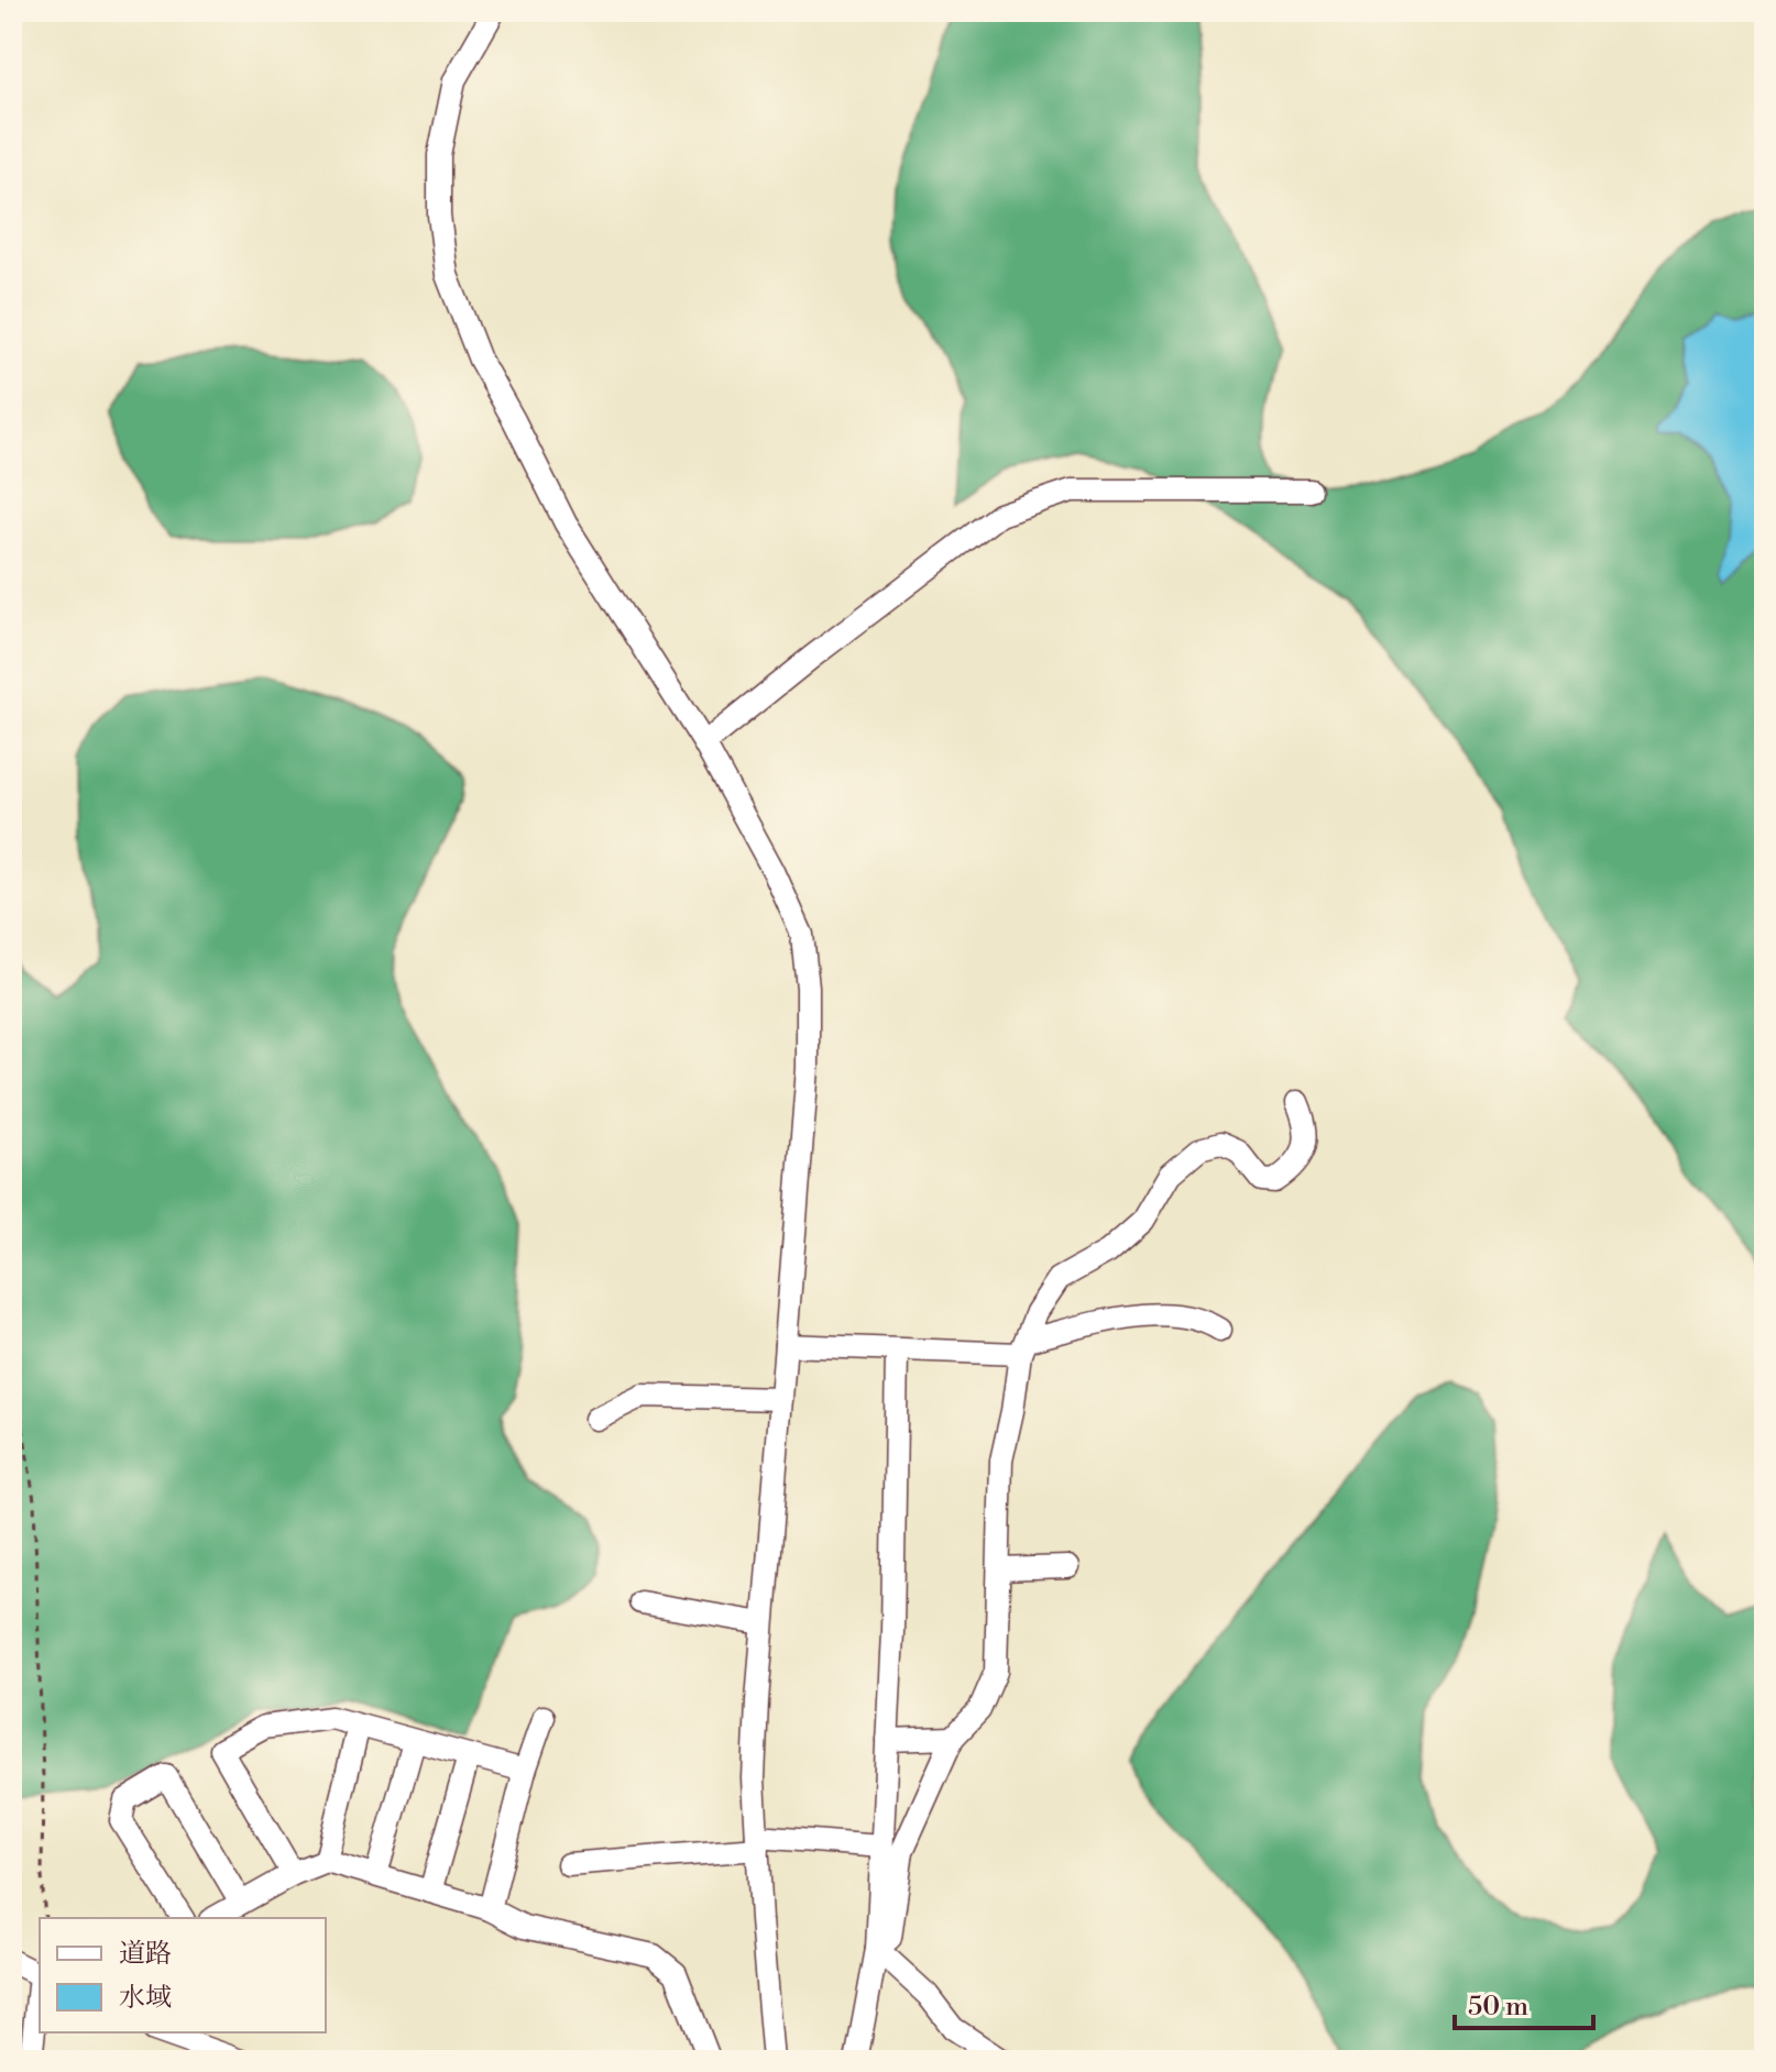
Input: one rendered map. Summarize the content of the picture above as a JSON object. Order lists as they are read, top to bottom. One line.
{"legend":["道路","水域"],"scale_bar":"50 m"}
